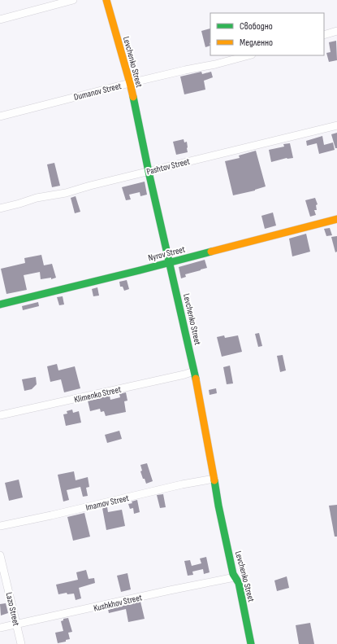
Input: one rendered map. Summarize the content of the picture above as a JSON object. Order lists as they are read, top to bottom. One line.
{"streets":{"street":["Levchenko Street","Dumanov Street","Pashtov Street","Nyrov Street","Klimenko Street","Imamov Street","Kushkhov Street","Lazo Street"]},"crossings":[["Levchenko Street","Dumanov Street"],["Levchenko Street","Pashtov Street"],["Levchenko Street","Nyrov Street"],["Levchenko Street","Klimenko Street"],["Levchenko Street","Imamov Street"],["Levchenko Street","Kushkhov Street"],["Kushkhov Street","Lazo Street"]],"legend":["Свободно","Медленно"]}
